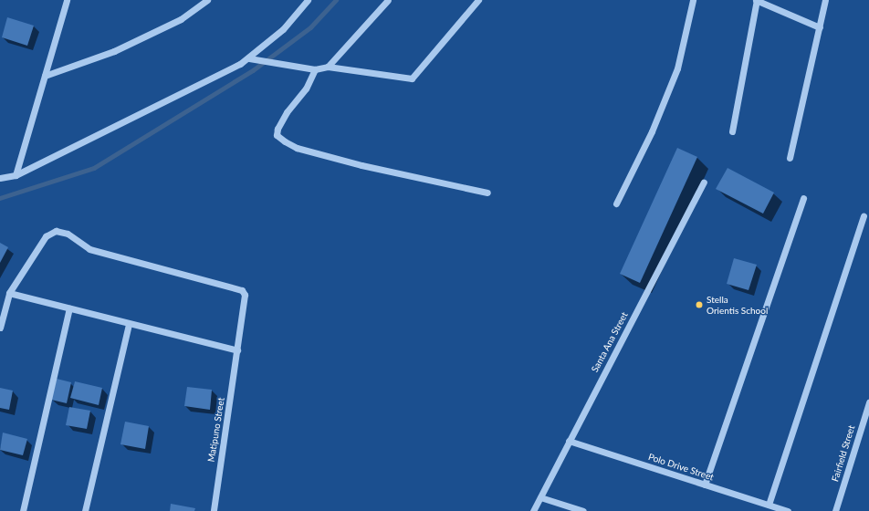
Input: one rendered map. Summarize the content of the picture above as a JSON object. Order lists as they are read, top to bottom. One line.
{"streets":{"street":["Santa Ana Street","Matipuno Street","Fairfield Street","Polo Drive Street"]},"crossings":[["Santa Ana Street","Polo Drive Street"]],"places":["Stella Orientis School"]}
